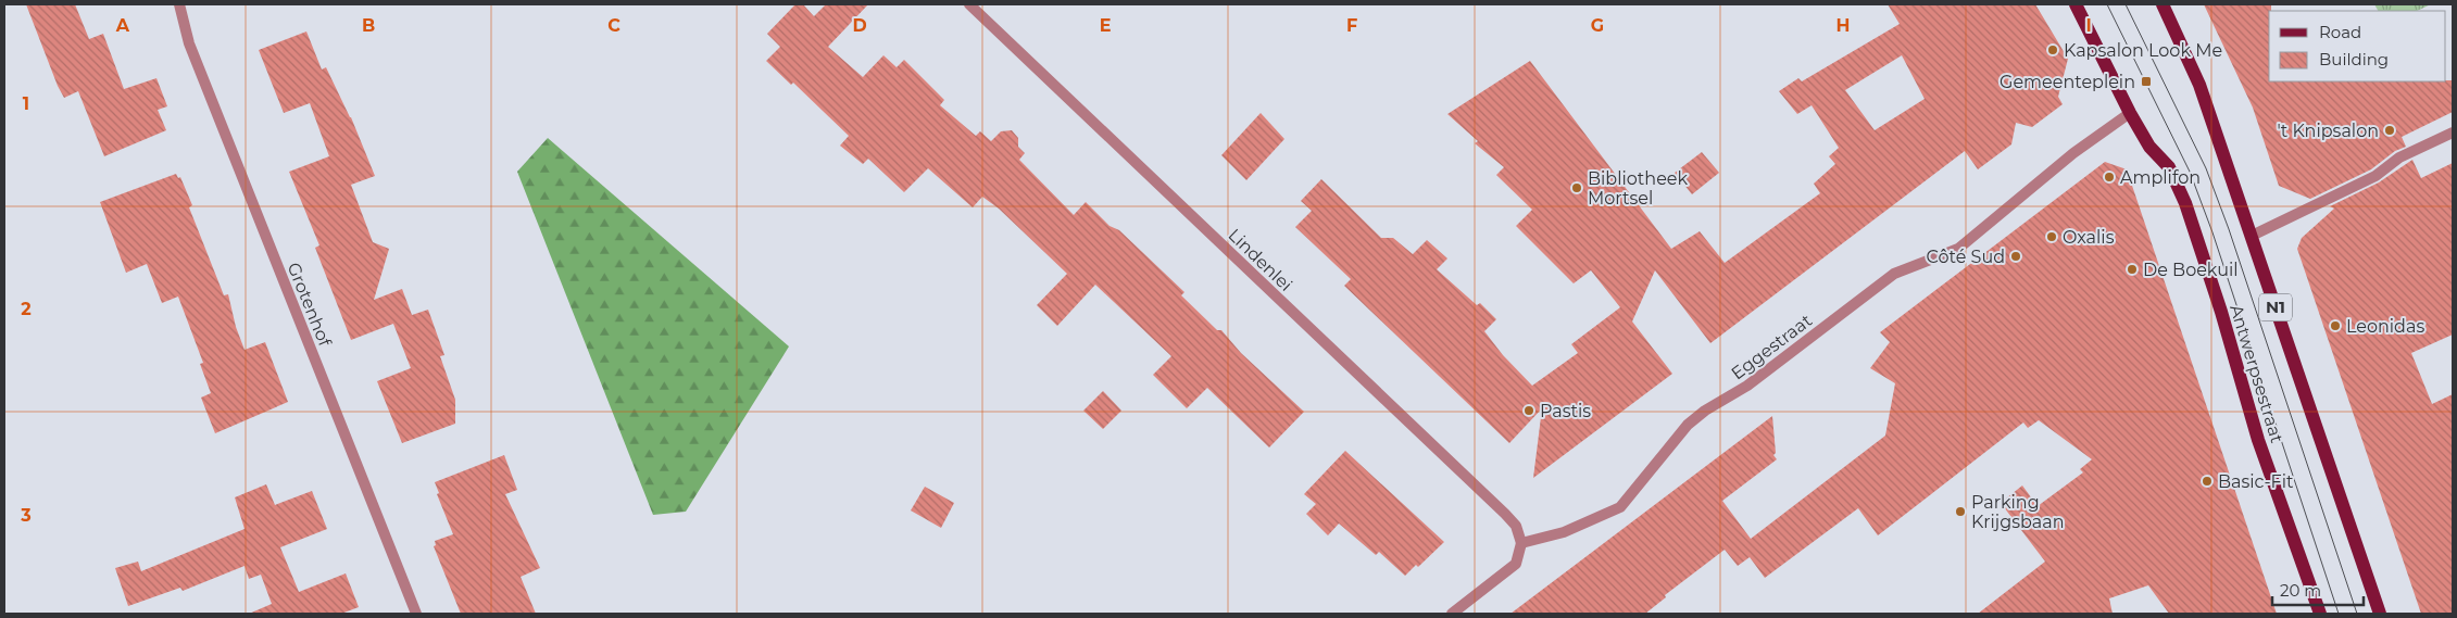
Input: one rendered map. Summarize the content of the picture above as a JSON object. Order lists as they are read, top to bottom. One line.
{"streets":{"main road":["N1","Antwerpsestraat"],"street":["Lindenlei","Grotenhof","Eggestraat"]},"crossings":[["Lindenlei","Eggestraat"],["Eggestraat","Antwerpsestraat"]],"places":{"other":["Kapsalon Look Me","'t Knipsalon","Amplifon","Bibliotheek Mortsel","Oxalis","Côté Sud","De Boekuil","Leonidas","Pastis","Basic-Fit","Parking Krijgsbaan"],"transit":["Gemeenteplein"]},"legend":["Road","Building"],"scale_bar":"20 m","grid":{"columns":["A","B","C","D","E","F","G","H","I"],"rows":["1","2","3"]}}
